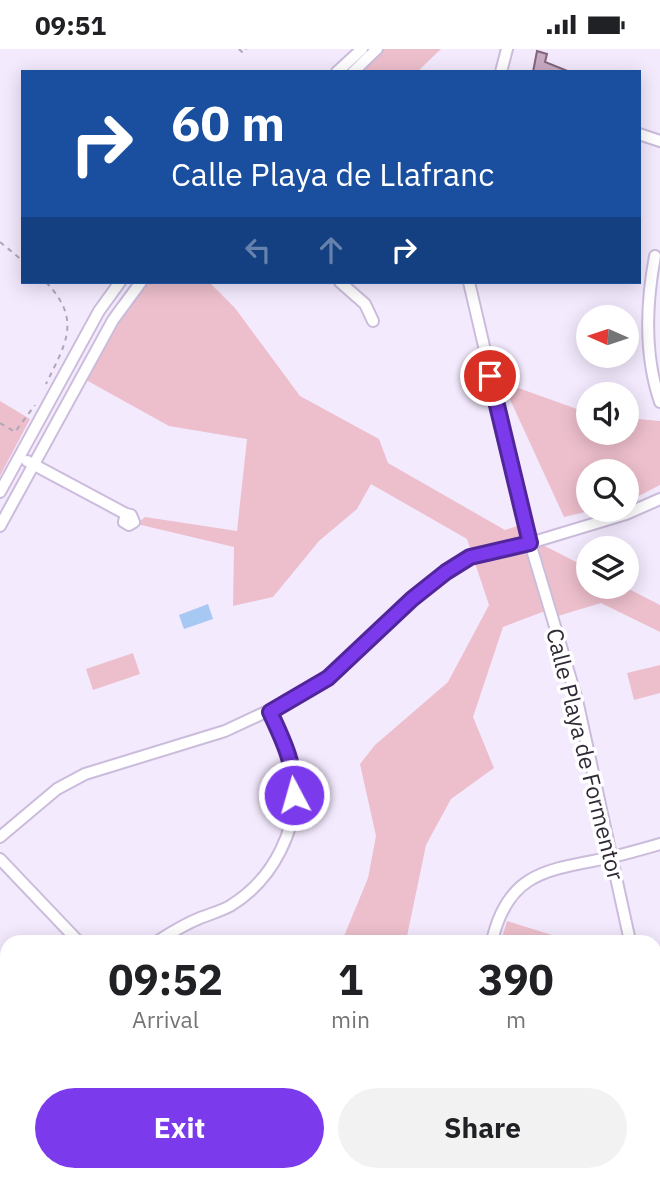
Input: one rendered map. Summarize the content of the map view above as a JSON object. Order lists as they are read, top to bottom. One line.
{"streets":{"street":["Calle Playa de Formentor"]},"north":"left","page":{"status":"09:51","turn":["60 m","Calle Playa de Llafranc"],"eta":["09:52","Arrival","1","min","390","m"],"buttons":["Exit","Share"]}}
